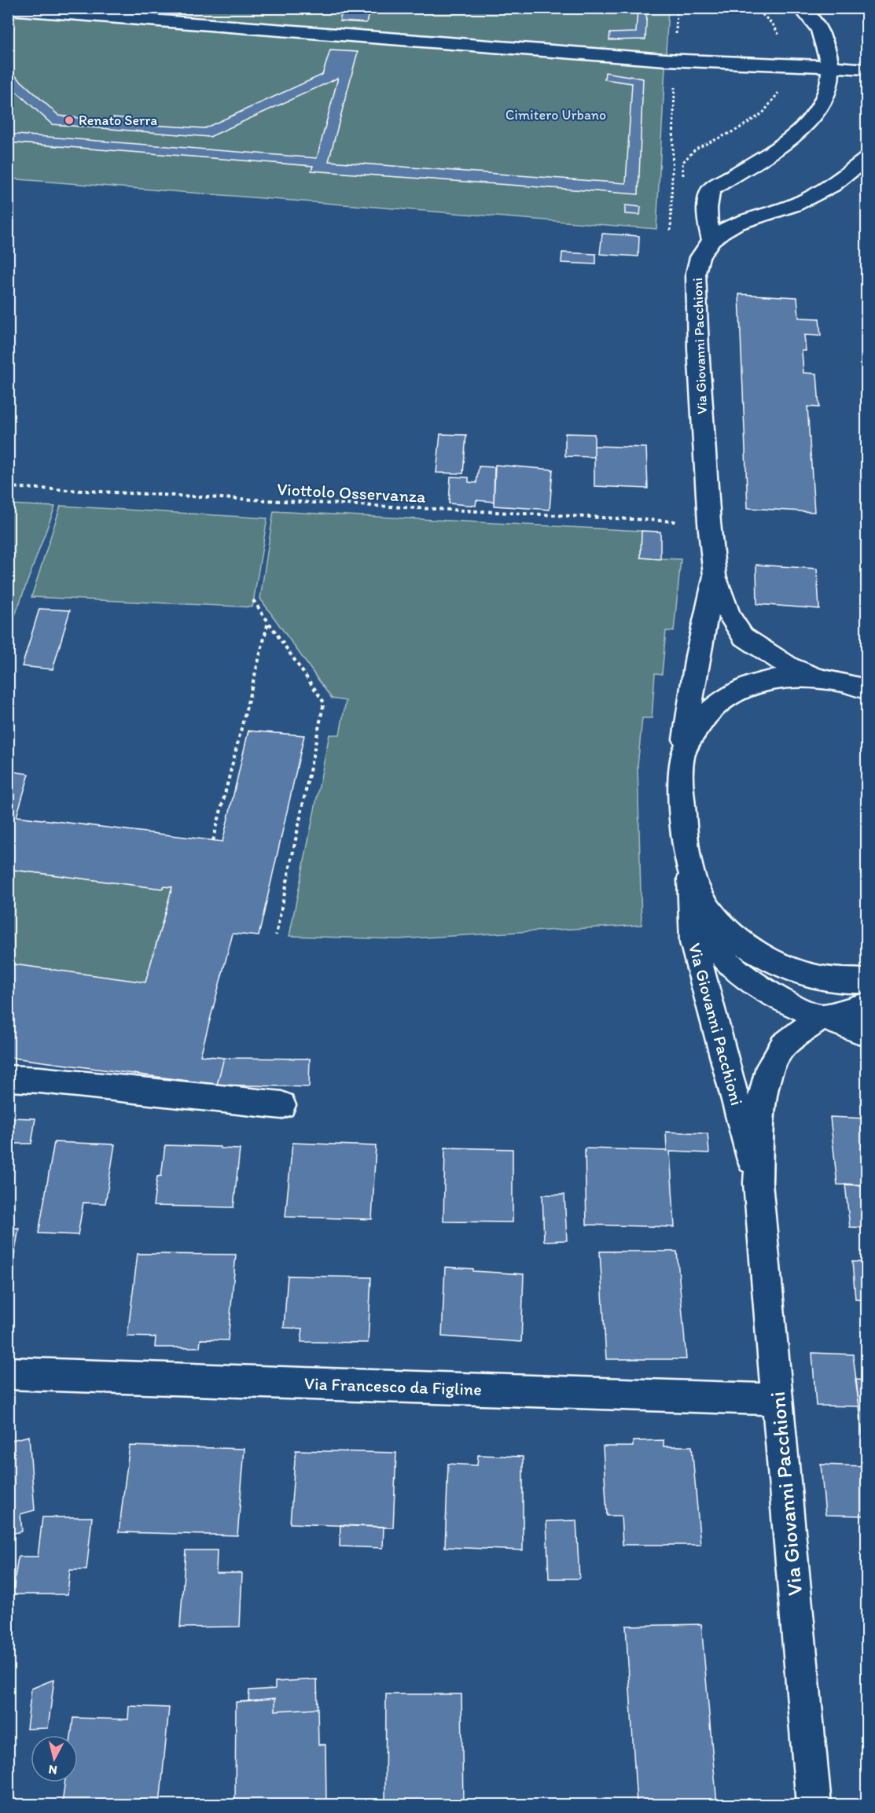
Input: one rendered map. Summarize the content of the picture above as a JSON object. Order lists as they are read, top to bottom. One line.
{"streets":{"street":["Via Giovanni Pacchioni","Via Francesco da Figline"],"path":["Viottolo Osservanza"]},"crossings":[["Via Giovanni Pacchioni","Via Francesco da Figline"]],"parks":["Cimitero Urbano"],"places":["Renato Serra"],"north":"bottom"}
